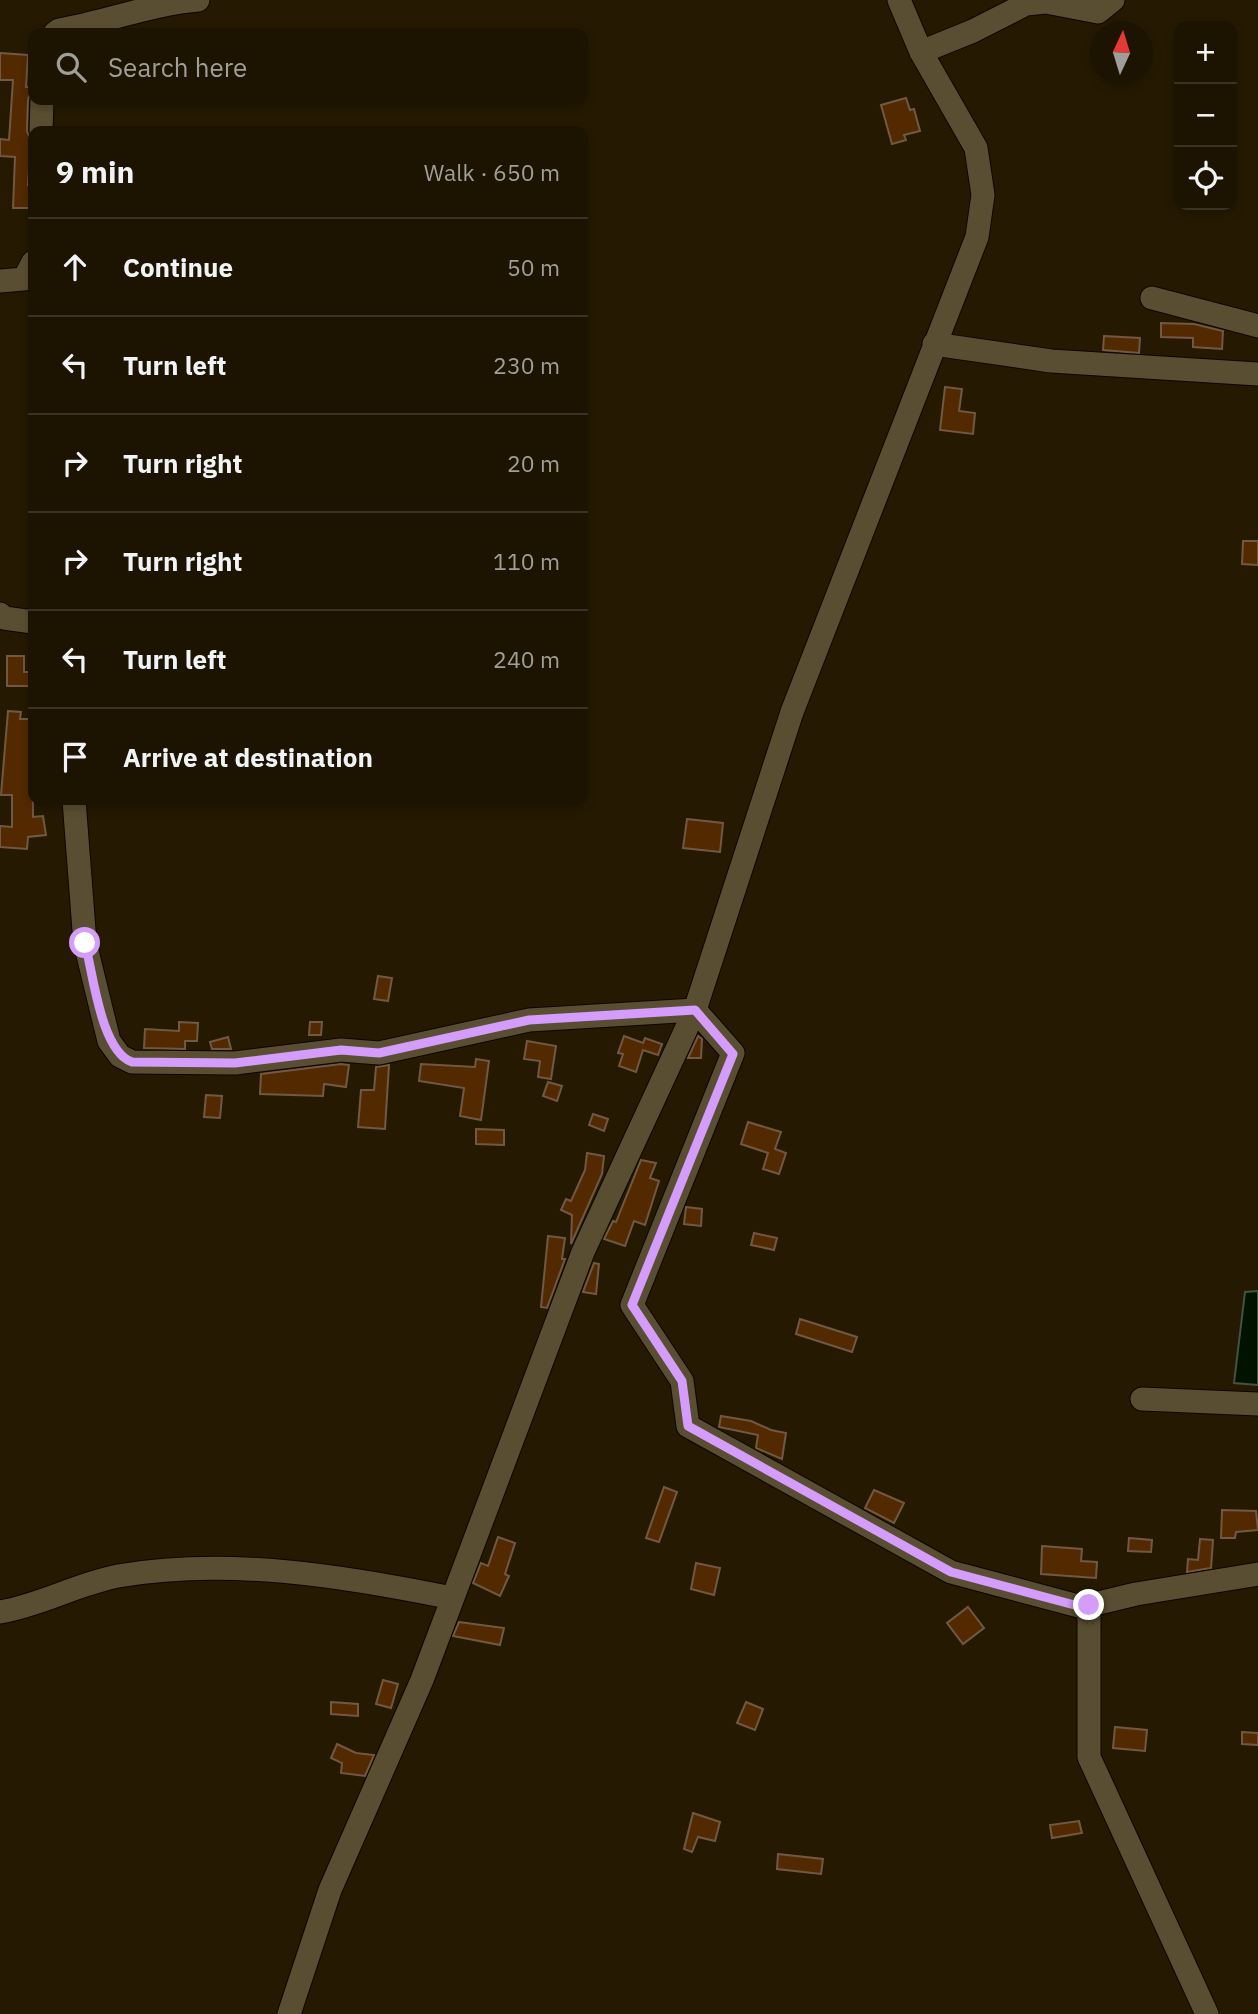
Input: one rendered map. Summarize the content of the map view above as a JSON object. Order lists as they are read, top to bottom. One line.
{"north":"top","page":{"map_buttons":["+","−"],"search":"Search here","heading":["9 min","Walk · 650 m"],"list":[["Continue","50 m"],["Turn left","230 m"],["Turn right","20 m"],["Turn right","110 m"],["Turn left","240 m"],"Arrive at destination"]}}
